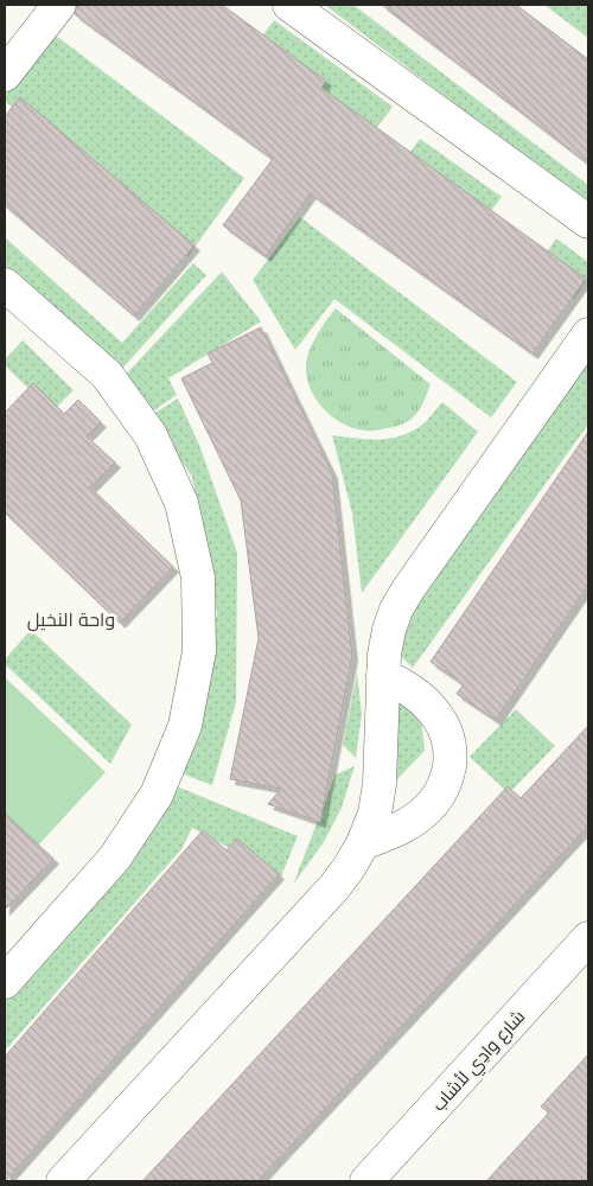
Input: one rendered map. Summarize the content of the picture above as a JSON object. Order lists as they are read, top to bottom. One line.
{"streets":{"street":["شارع وادِي لأشاب"]},"districts":["واحة النخيل"]}
